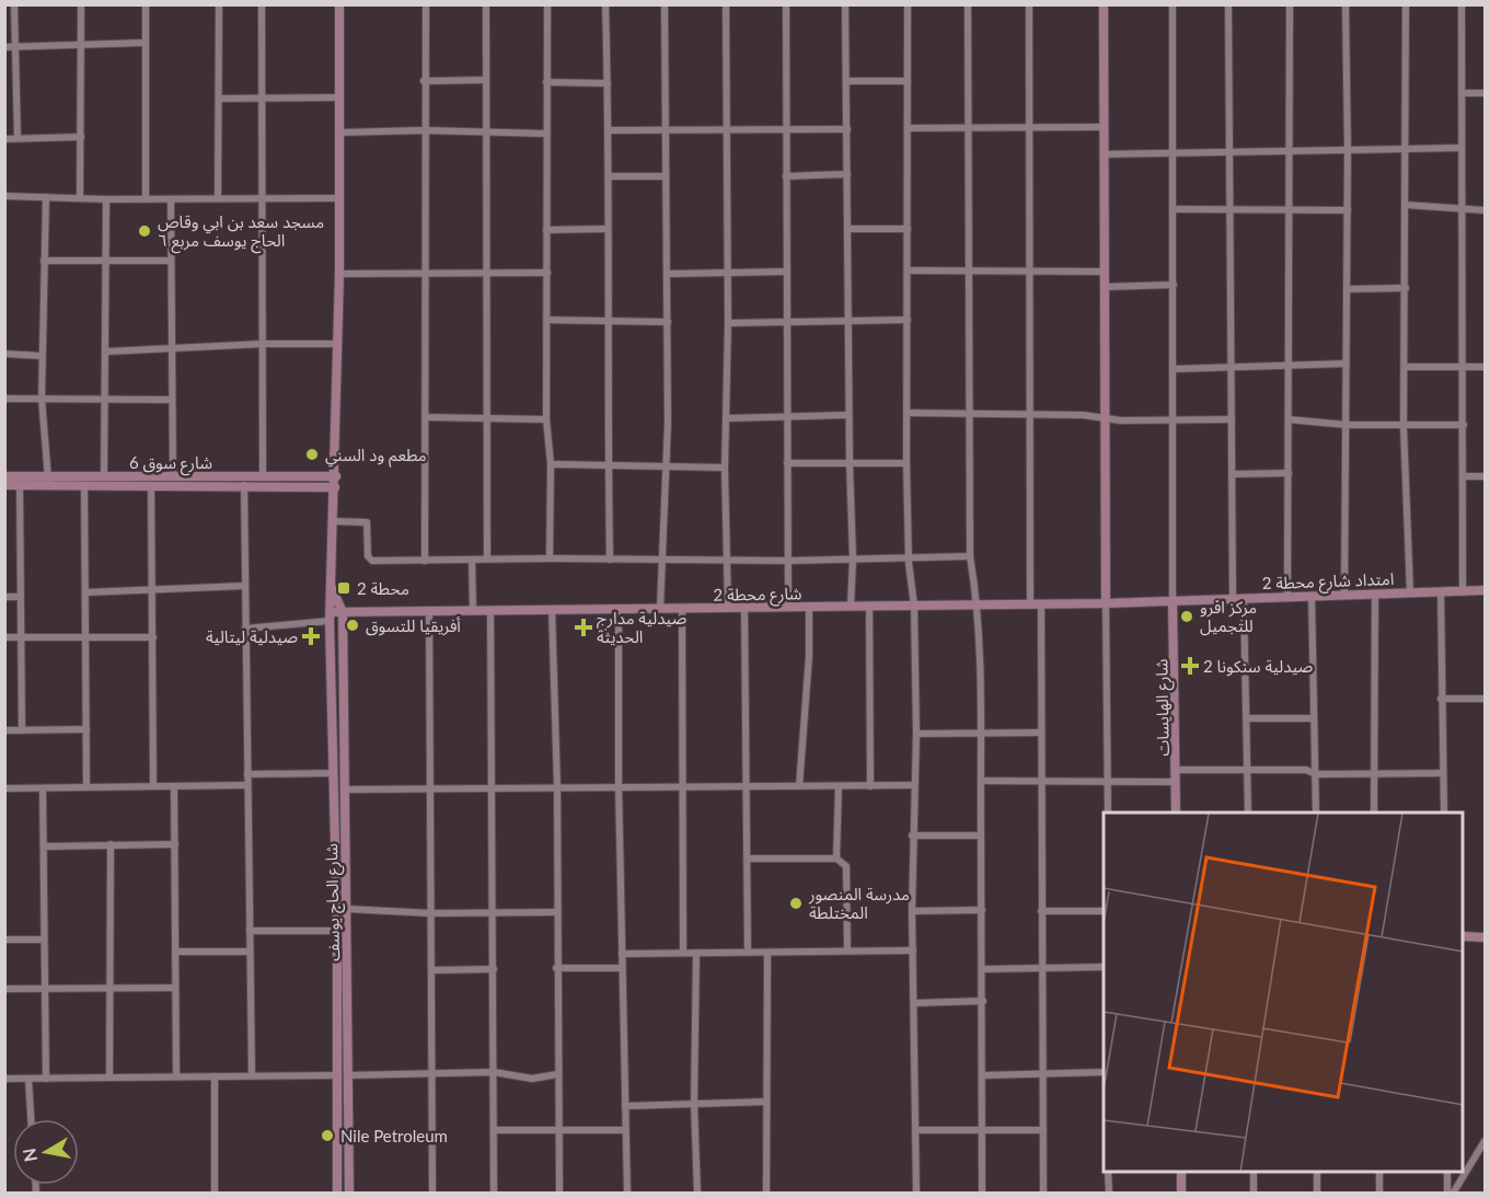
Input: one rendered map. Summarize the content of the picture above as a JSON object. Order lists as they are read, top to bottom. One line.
{"streets":{"street":["شارع سوق 6","امتداد شارع محطة 2","شارع محطة 2","شارع الهايسات","شارع الحاج يوسف"]},"crossings":[["شارع سوق 6","شارع الحاج يوسف"],["امتداد شارع محطة 2","شارع محطة 2"],["امتداد شارع محطة 2","شارع الهايسات"],["شارع محطة 2","شارع الهايسات"],["شارع محطة 2","شارع الحاج يوسف"]],"places":{"other":["مسجد سعد بن ابي وقاص الحاج يوسف مربع ٦","مطعم ود السني","مركز افرو للتجميل","أفريقيا للتسوق","مدرسة المنصور المختلطة","Nile Petroleum"],"transit":["محطة 2"],"health":["صيدلية مدارج الحديثة","صيدلية ليتالية","صيدلية سنكونا 2"]},"north":"left"}
